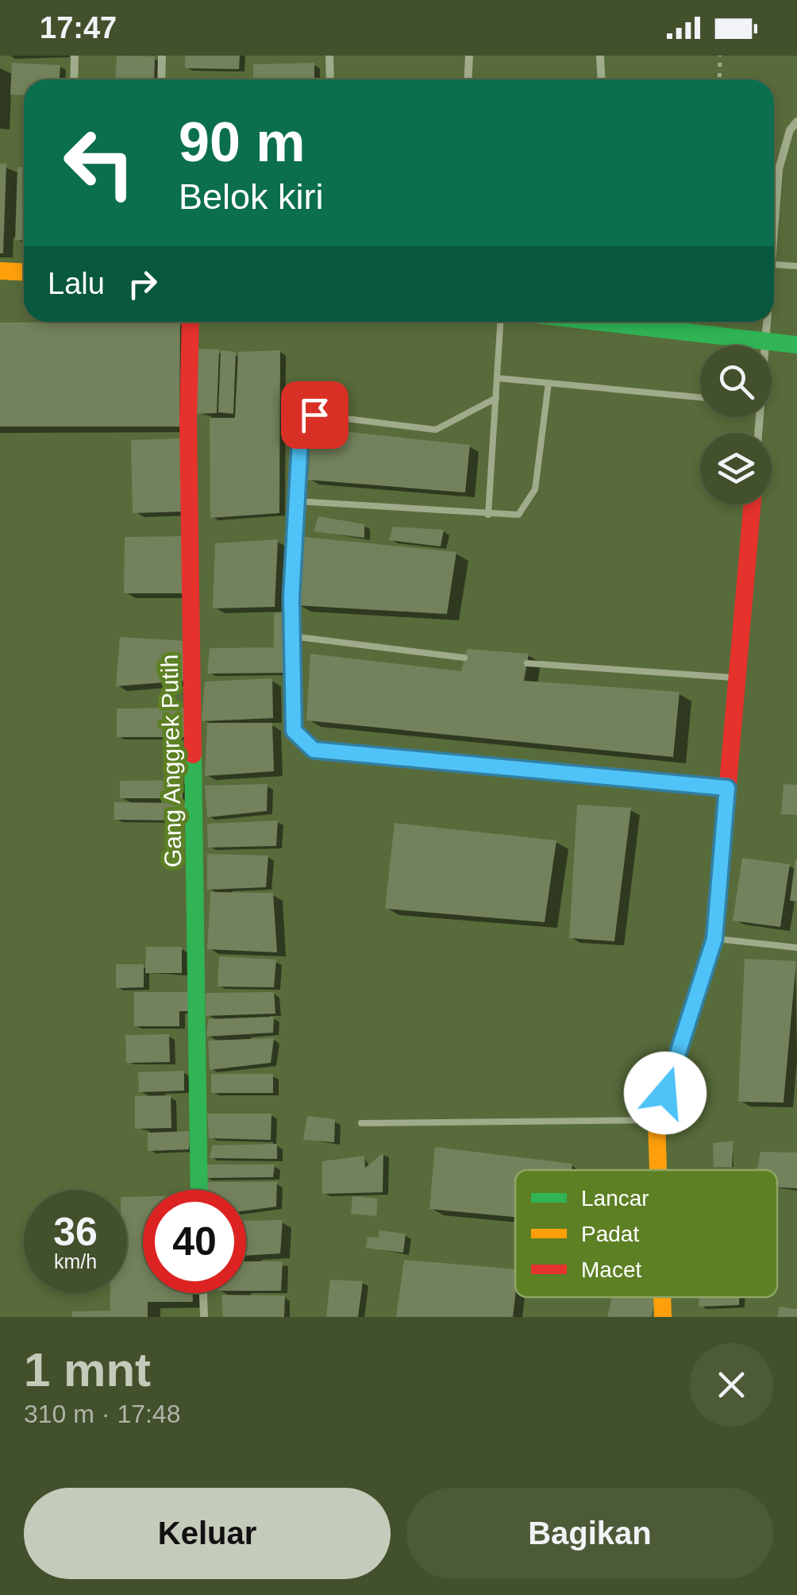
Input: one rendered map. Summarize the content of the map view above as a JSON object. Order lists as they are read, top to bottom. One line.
{"streets":{"street":["Gang Anggrek Putih"]},"legend":["Lancar","Padat","Macet"],"page":{"status":"17:47","turn":["90 m","Belok kiri"],"then":"Lalu","speed":"36 km/h","limit":"40","heading":["1 mnt","310 m · 17:48"],"buttons":["Keluar","Bagikan"]}}
